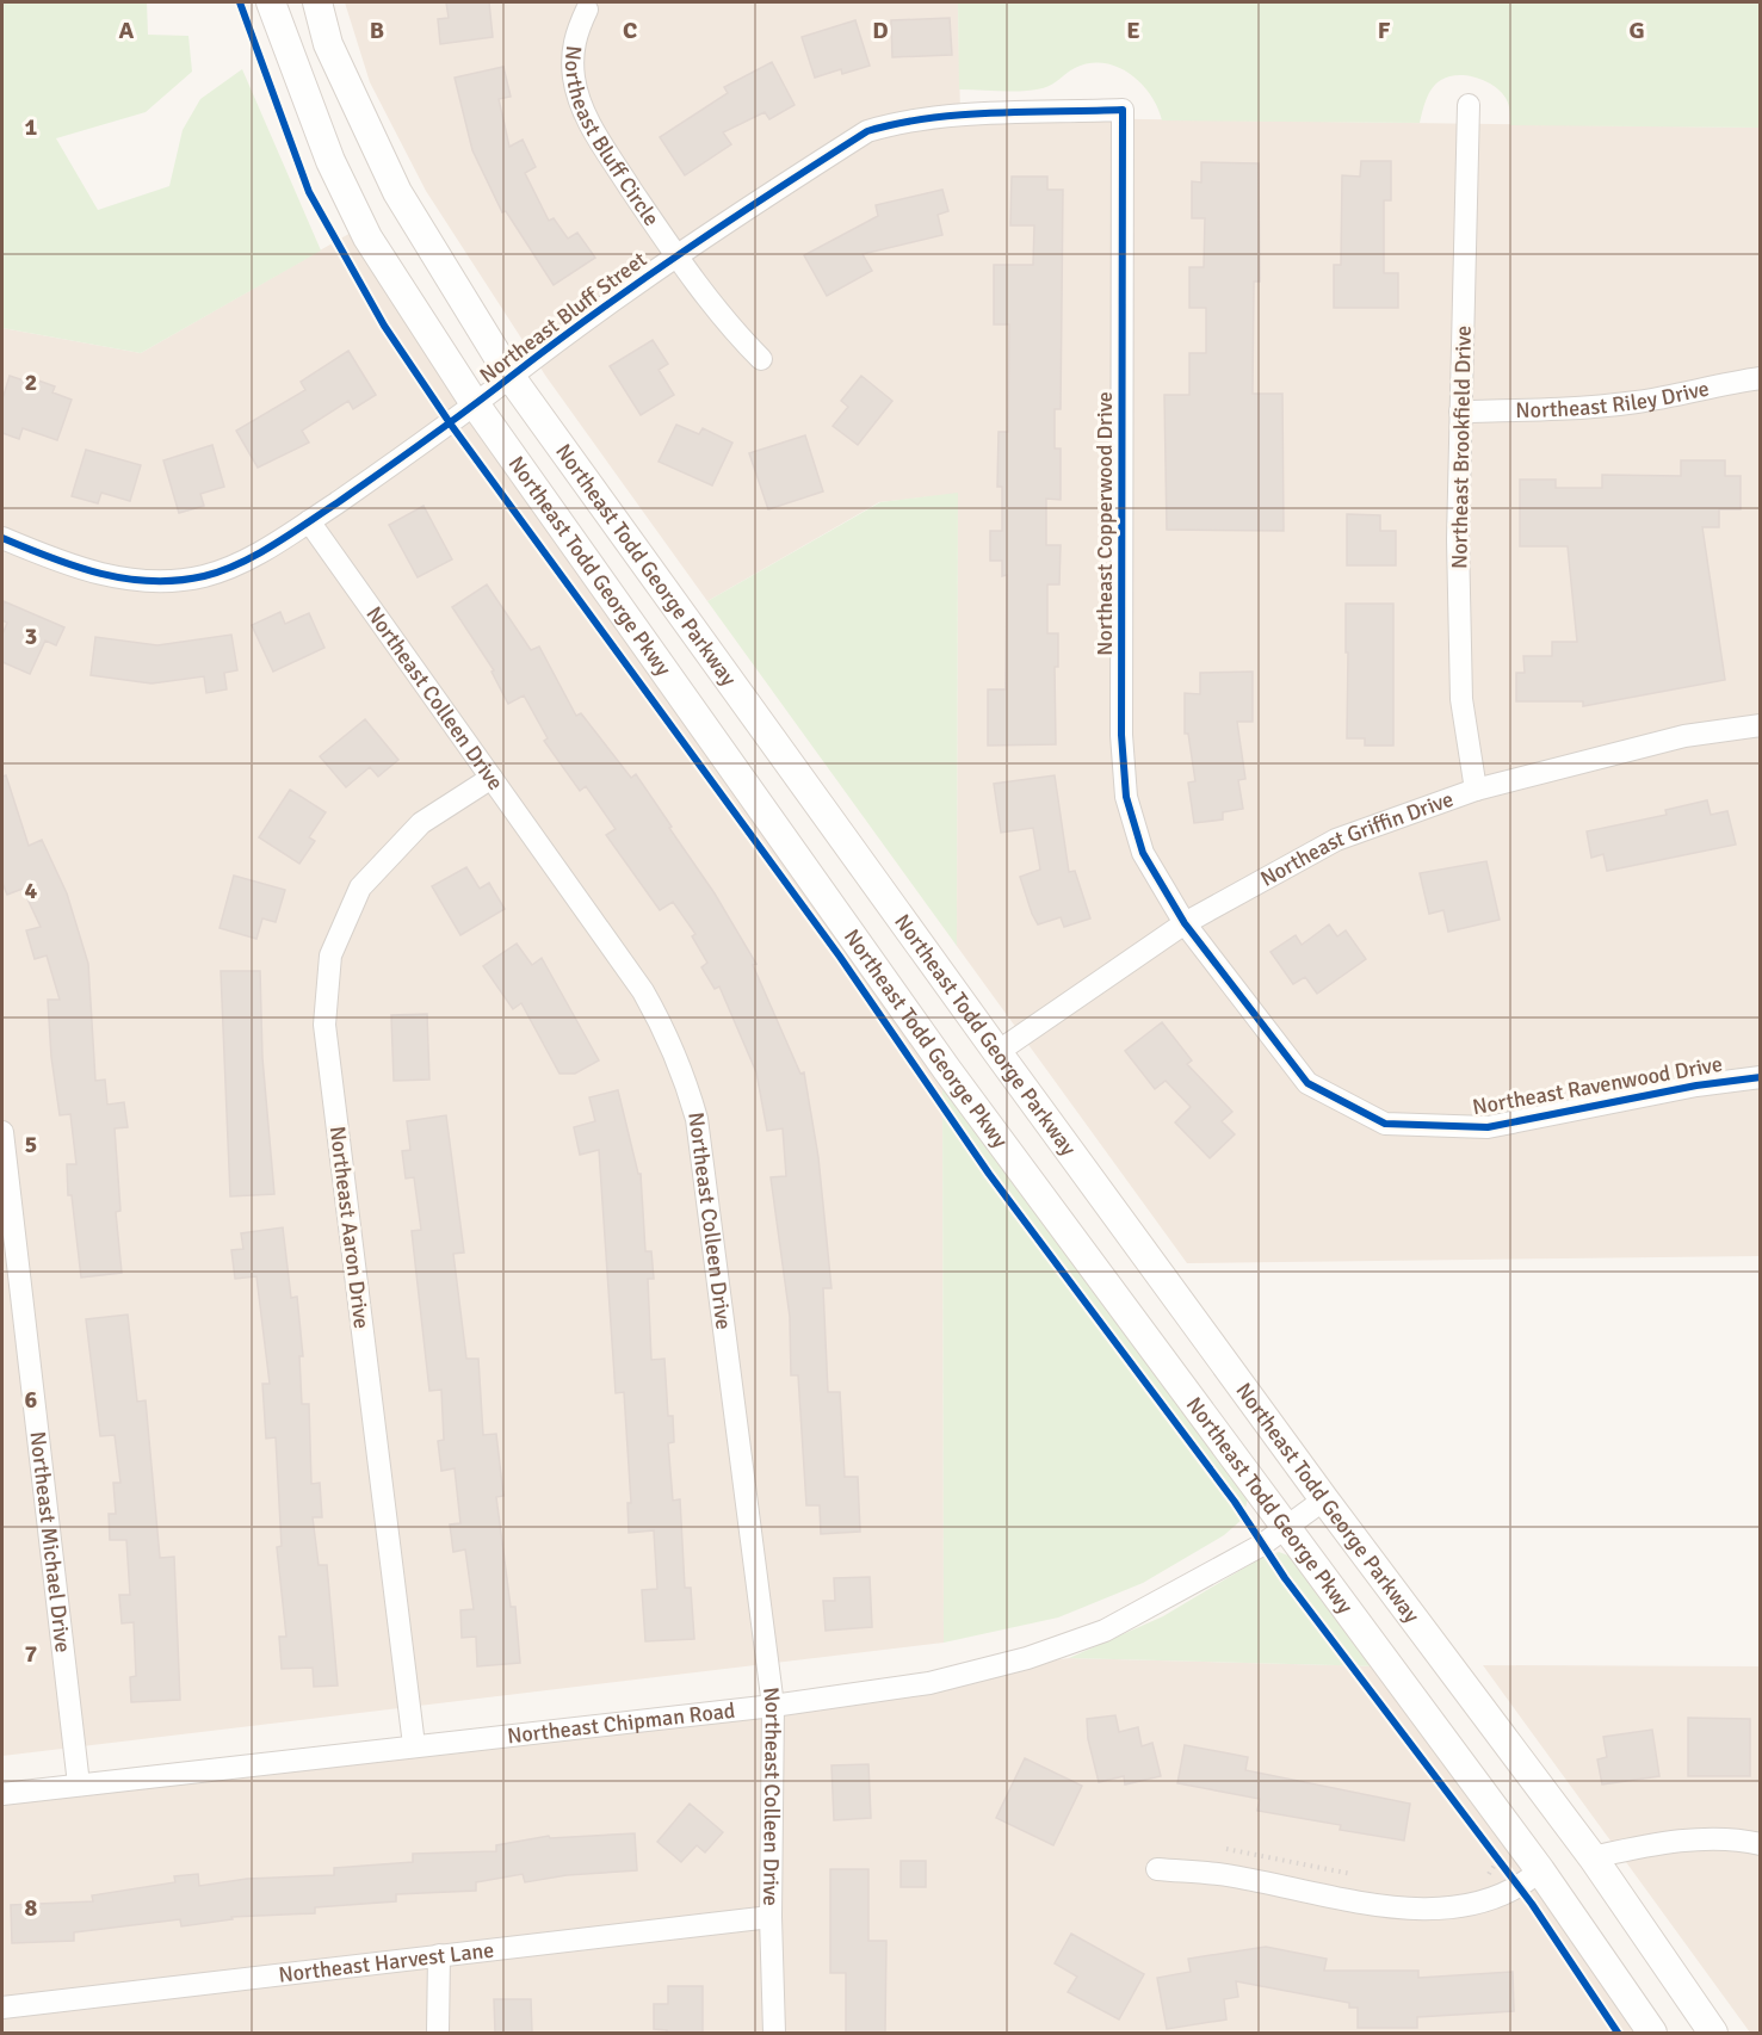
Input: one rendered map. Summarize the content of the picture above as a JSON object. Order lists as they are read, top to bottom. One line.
{"streets":{"main road":["Northeast Todd George Parkway","Northeast Todd George Pkwy"],"street":["Northeast Bluff Circle","Northeast Bluff Street","Northeast Riley Drive","Northeast Brookfield Drive","Northeast Copperwood Drive","Northeast Colleen Drive","Northeast Griffin Drive","Northeast Ravenwood Drive","Northeast Aaron Drive","Northeast Michael Drive","Northeast Chipman Road","Northeast Harvest Lane"]},"crossings":[["Northeast Bluff Circle","Northeast Bluff Street"],["Northeast Bluff Street","Northeast Copperwood Drive"],["Northeast Bluff Street","Northeast Todd George Parkway"],["Northeast Bluff Street","Northeast Todd George Pkwy"],["Northeast Bluff Street","Northeast Colleen Drive"],["Northeast Riley Drive","Northeast Brookfield Drive"],["Northeast Brookfield Drive","Northeast Griffin Drive"],["Northeast Copperwood Drive","Northeast Griffin Drive"],["Northeast Copperwood Drive","Northeast Ravenwood Drive"],["Northeast Todd George Parkway","Northeast Griffin Drive"],["Northeast Todd George Parkway","Northeast Chipman Road"],["Northeast Todd George Pkwy","Northeast Chipman Road"],["Northeast Colleen Drive","Northeast Aaron Drive"],["Northeast Colleen Drive","Northeast Chipman Road"],["Northeast Colleen Drive","Northeast Harvest Lane"],["Northeast Griffin Drive","Northeast Ravenwood Drive"],["Northeast Aaron Drive","Northeast Chipman Road"],["Northeast Michael Drive","Northeast Chipman Road"]],"grid":{"columns":["A","B","C","D","E","F","G"],"rows":["1","2","3","4","5","6","7","8"]}}
